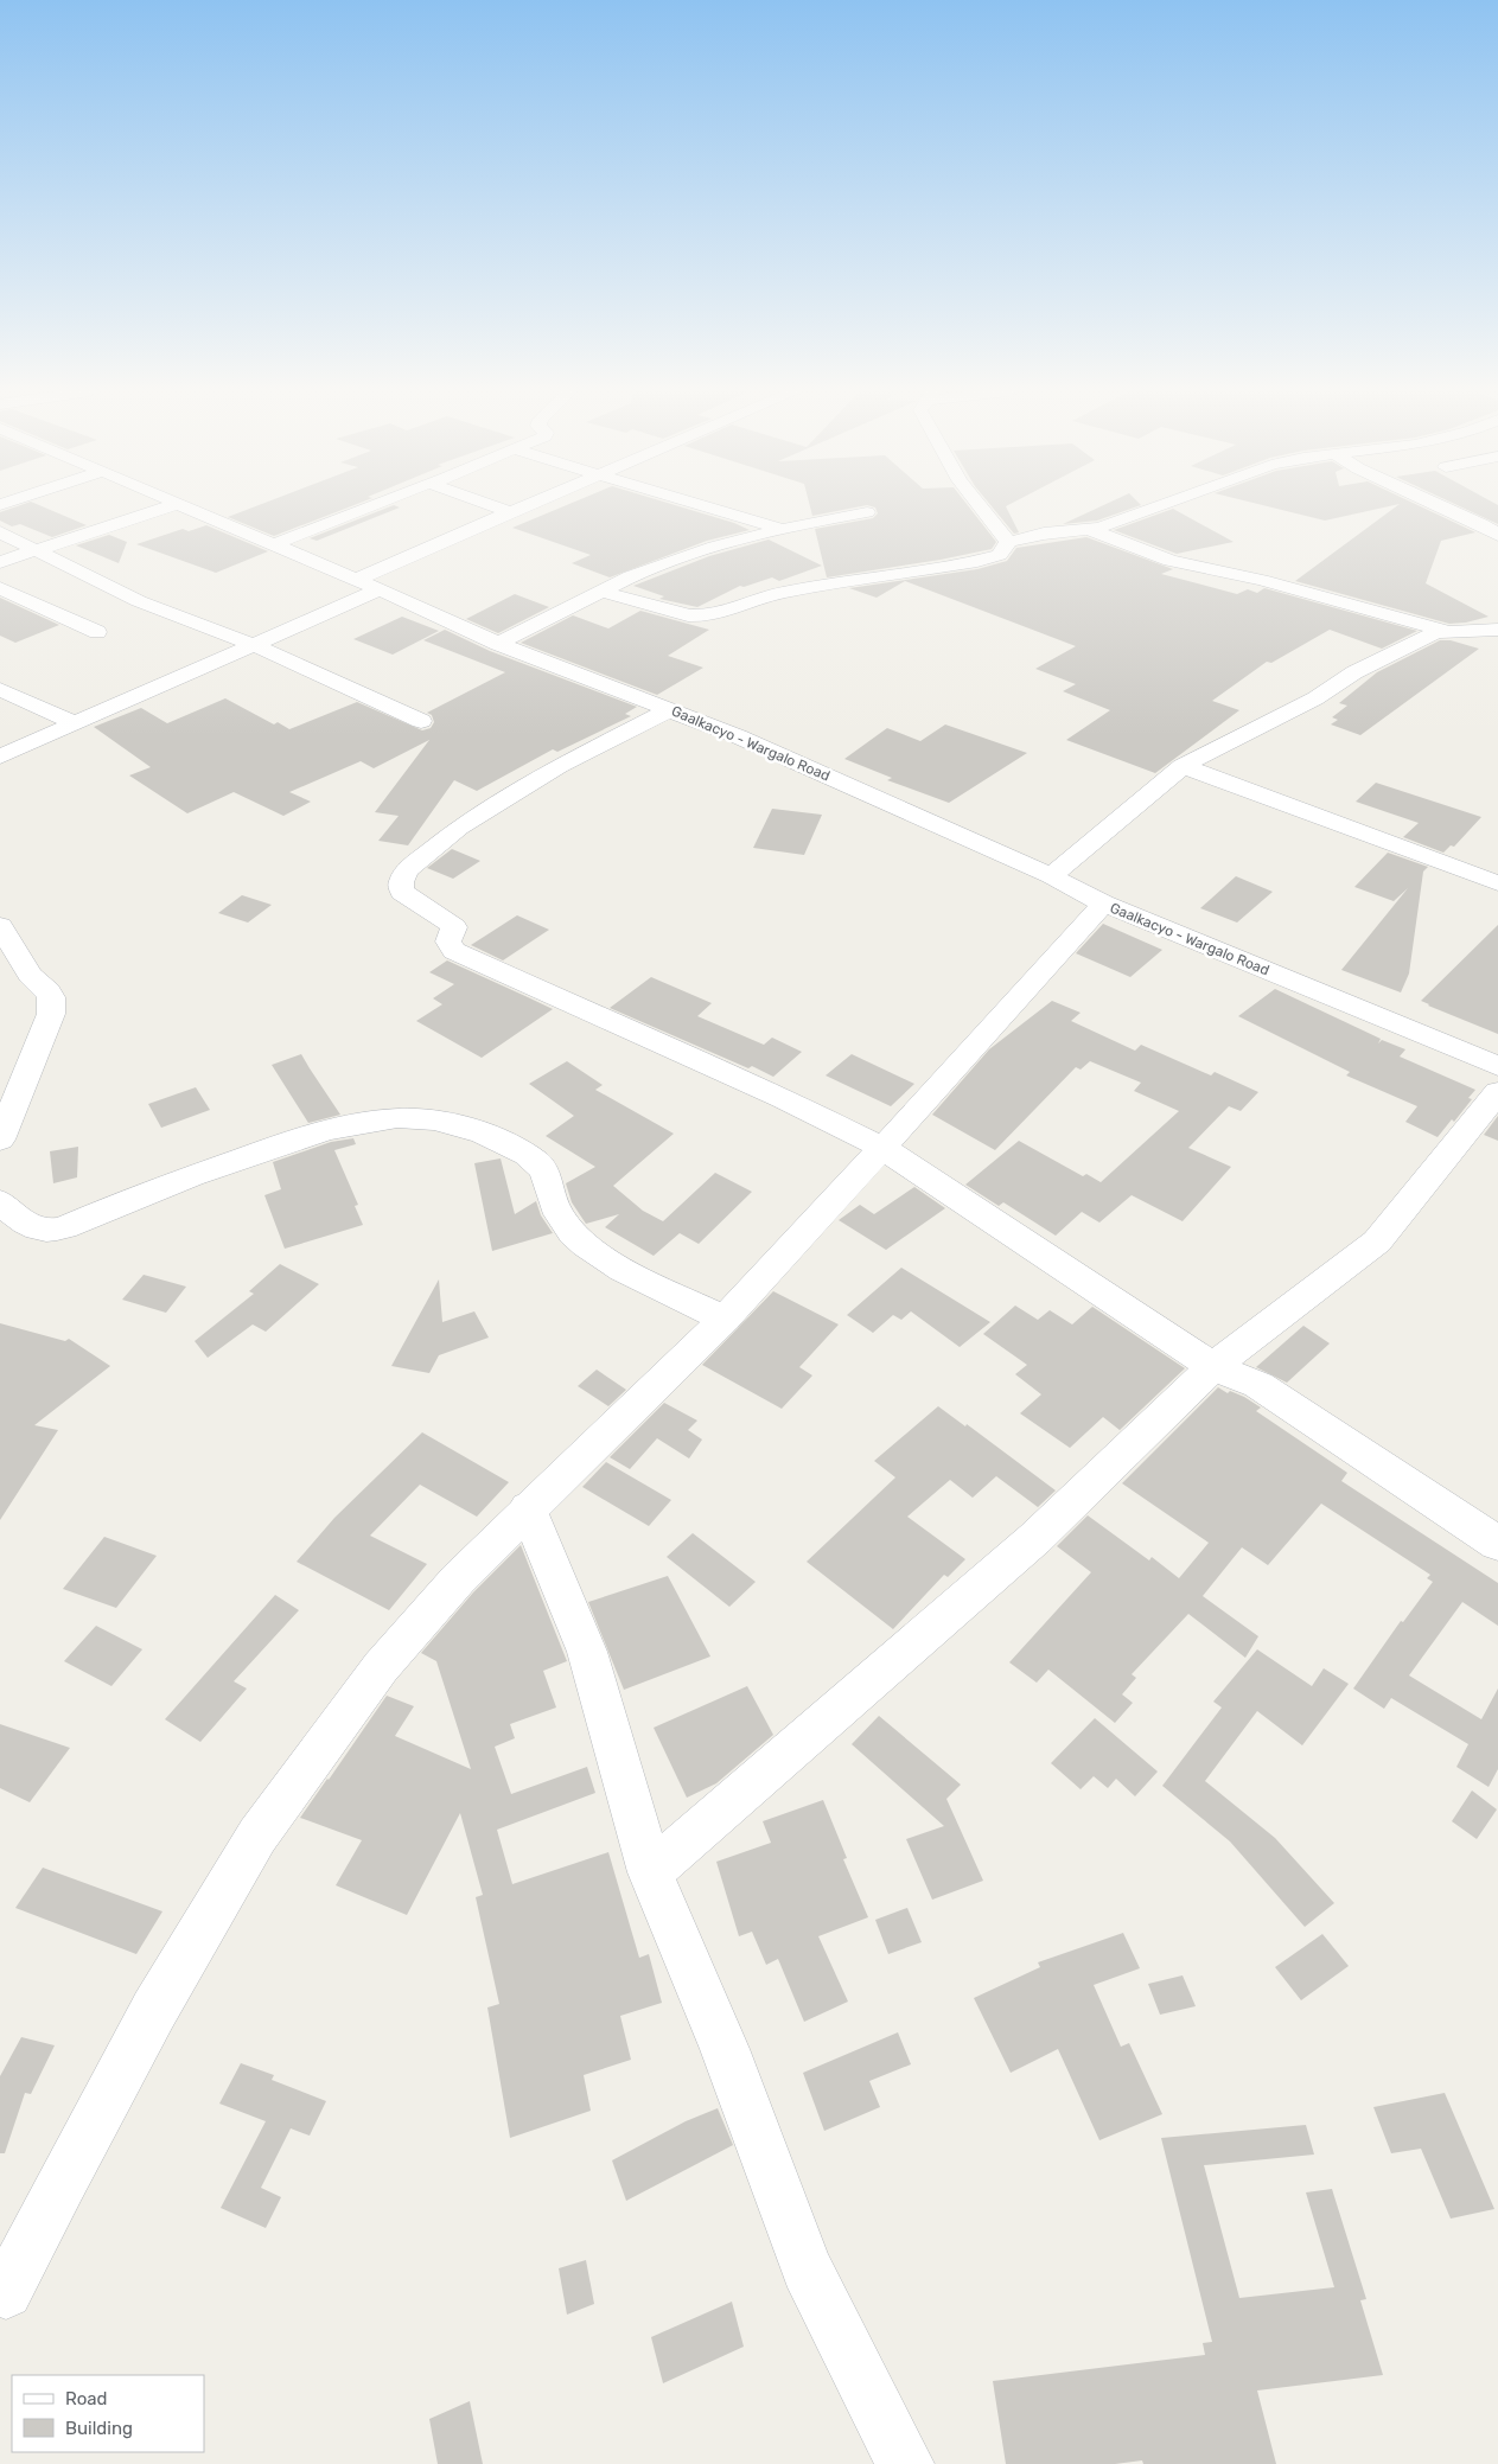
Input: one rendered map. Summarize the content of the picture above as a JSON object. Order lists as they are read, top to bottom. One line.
{"streets":{"street":["Gaalkacyo - Wargalo Road"]},"legend":["Road","Building"]}
